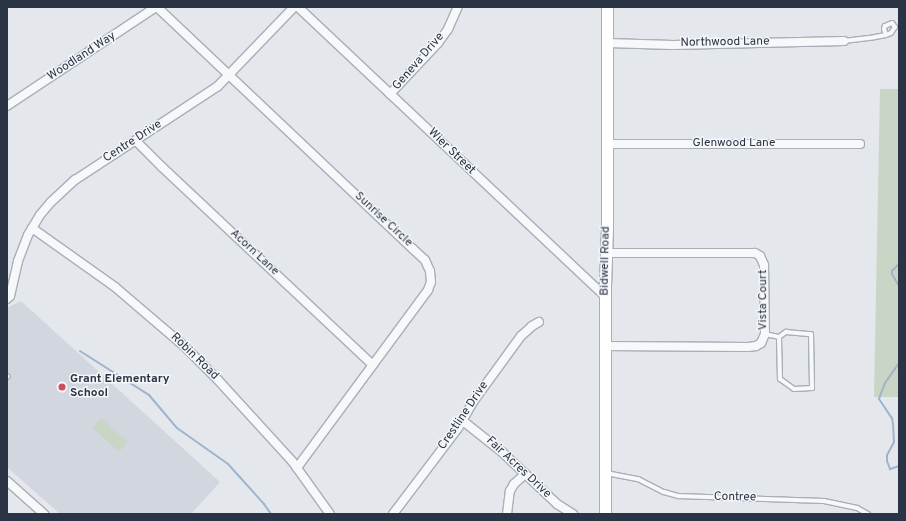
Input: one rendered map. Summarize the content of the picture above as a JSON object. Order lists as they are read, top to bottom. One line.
{"streets":{"street":["Northwood Lane","Woodland Way","Geneva Drive","Centre Drive","Glenwood Lane","Wier Street","Sunrise Circle","Acorn Lane","Bidwell Road","Vista Court","Robin Road","Crestline Drive","Fair Acres Drive"],"lane":["Contree"]},"crossings":[["Northwood Lane","Bidwell Road"],["Woodland Way","Sunrise Circle"],["Geneva Drive","Wier Street"],["Centre Drive","Sunrise Circle"],["Centre Drive","Acorn Lane"],["Centre Drive","Robin Road"],["Glenwood Lane","Bidwell Road"],["Wier Street","Bidwell Road"],["Sunrise Circle","Acorn Lane"],["Sunrise Circle","Robin Road"],["Bidwell Road","Vista Court"],["Bidwell Road","Contree"],["Crestline Drive","Fair Acres Drive"]],"places":["Grant Elementary School"]}
